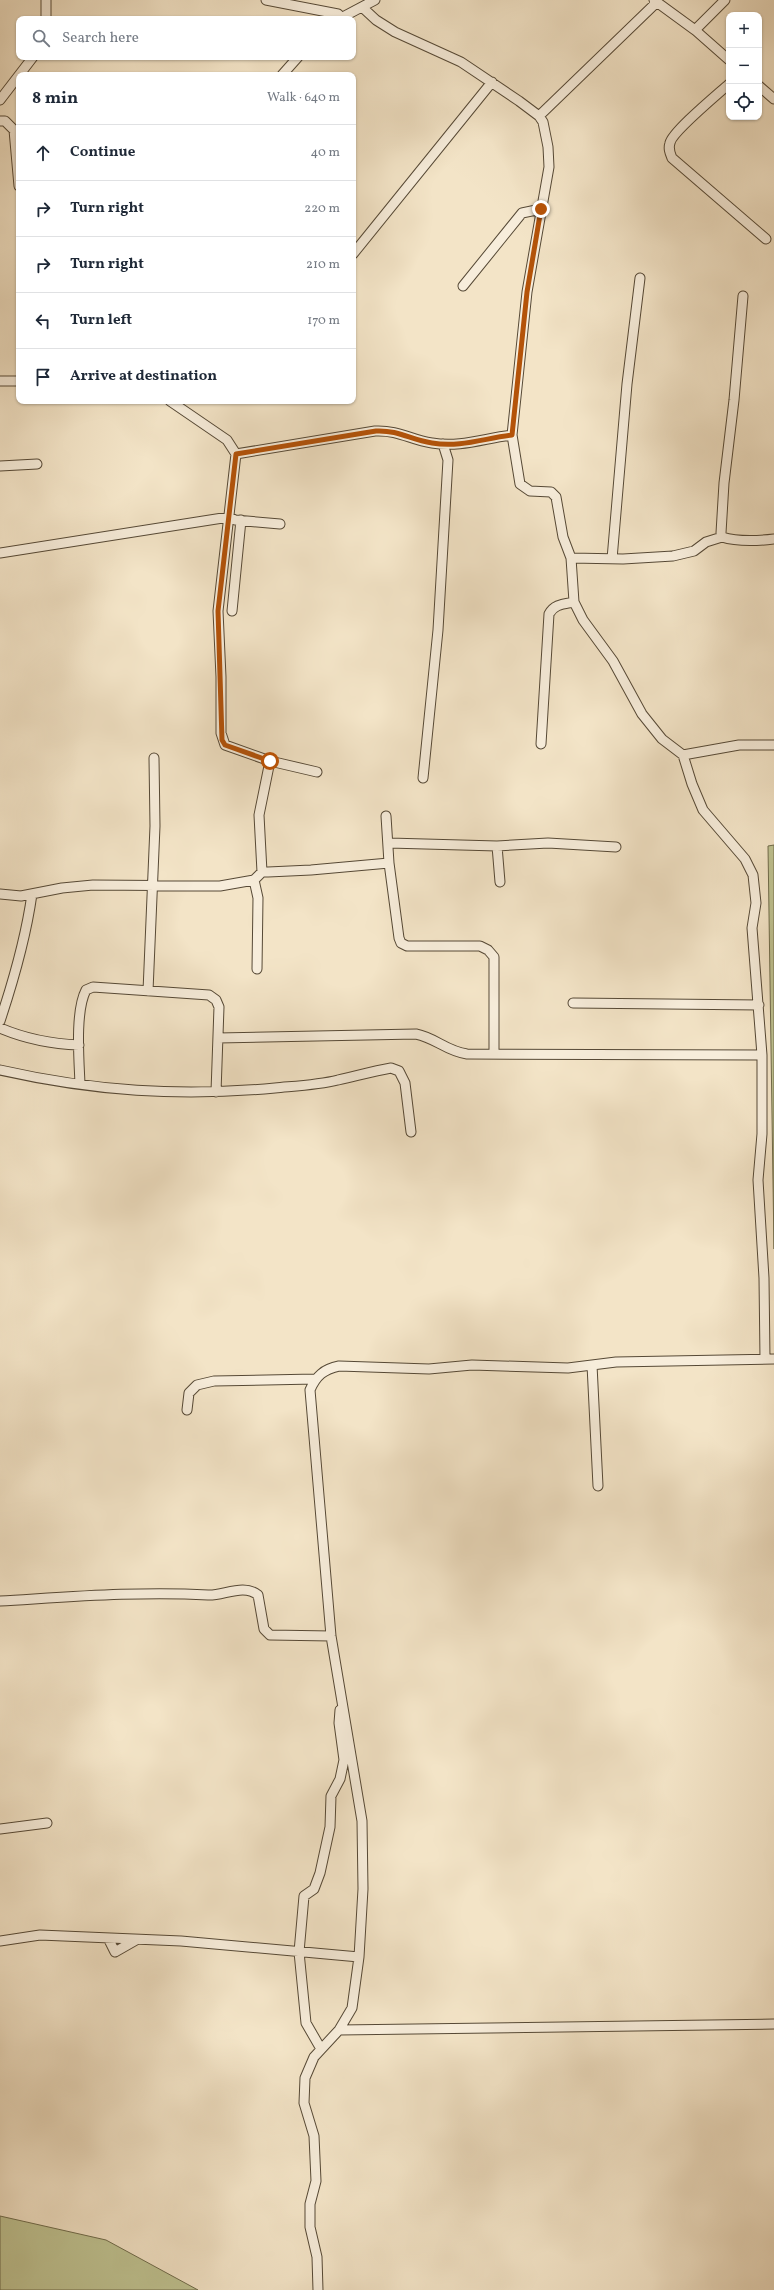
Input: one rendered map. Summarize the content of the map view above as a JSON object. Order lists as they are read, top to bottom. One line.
{"page":{"map_buttons":["+","−"],"search":"Search here","heading":["8 min","Walk · 640 m"],"list":[["Continue","40 m"],["Turn right","220 m"],["Turn right","210 m"],["Turn left","170 m"],"Arrive at destination"]}}
